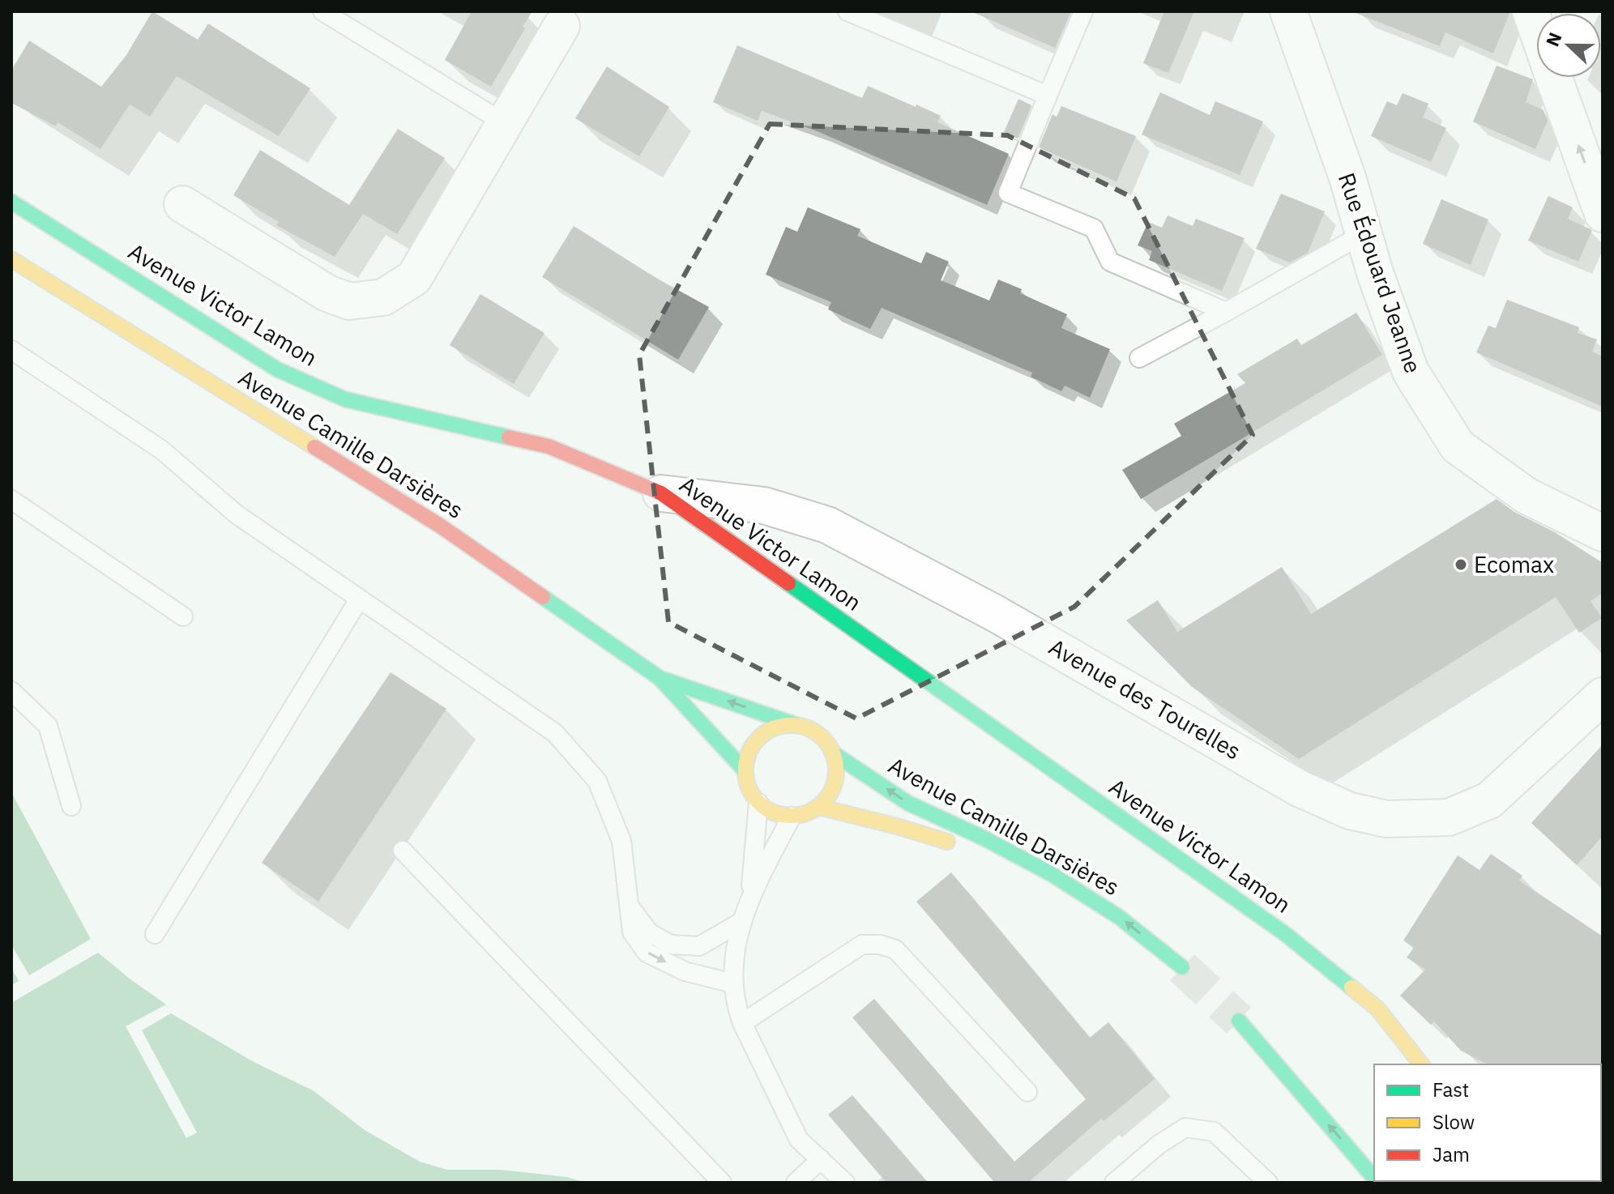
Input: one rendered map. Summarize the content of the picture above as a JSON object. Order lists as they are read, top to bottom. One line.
{"streets":{"main road":["Avenue Victor Lamon","Avenue Camille Darsières"],"street":["Rue Édouard Jeanne","Avenue des Tourelles"]},"crossings":[["Avenue Victor Lamon","Avenue des Tourelles"]],"places":["Ecomax"],"legend":["Fast","Slow","Jam"],"north":"left"}
